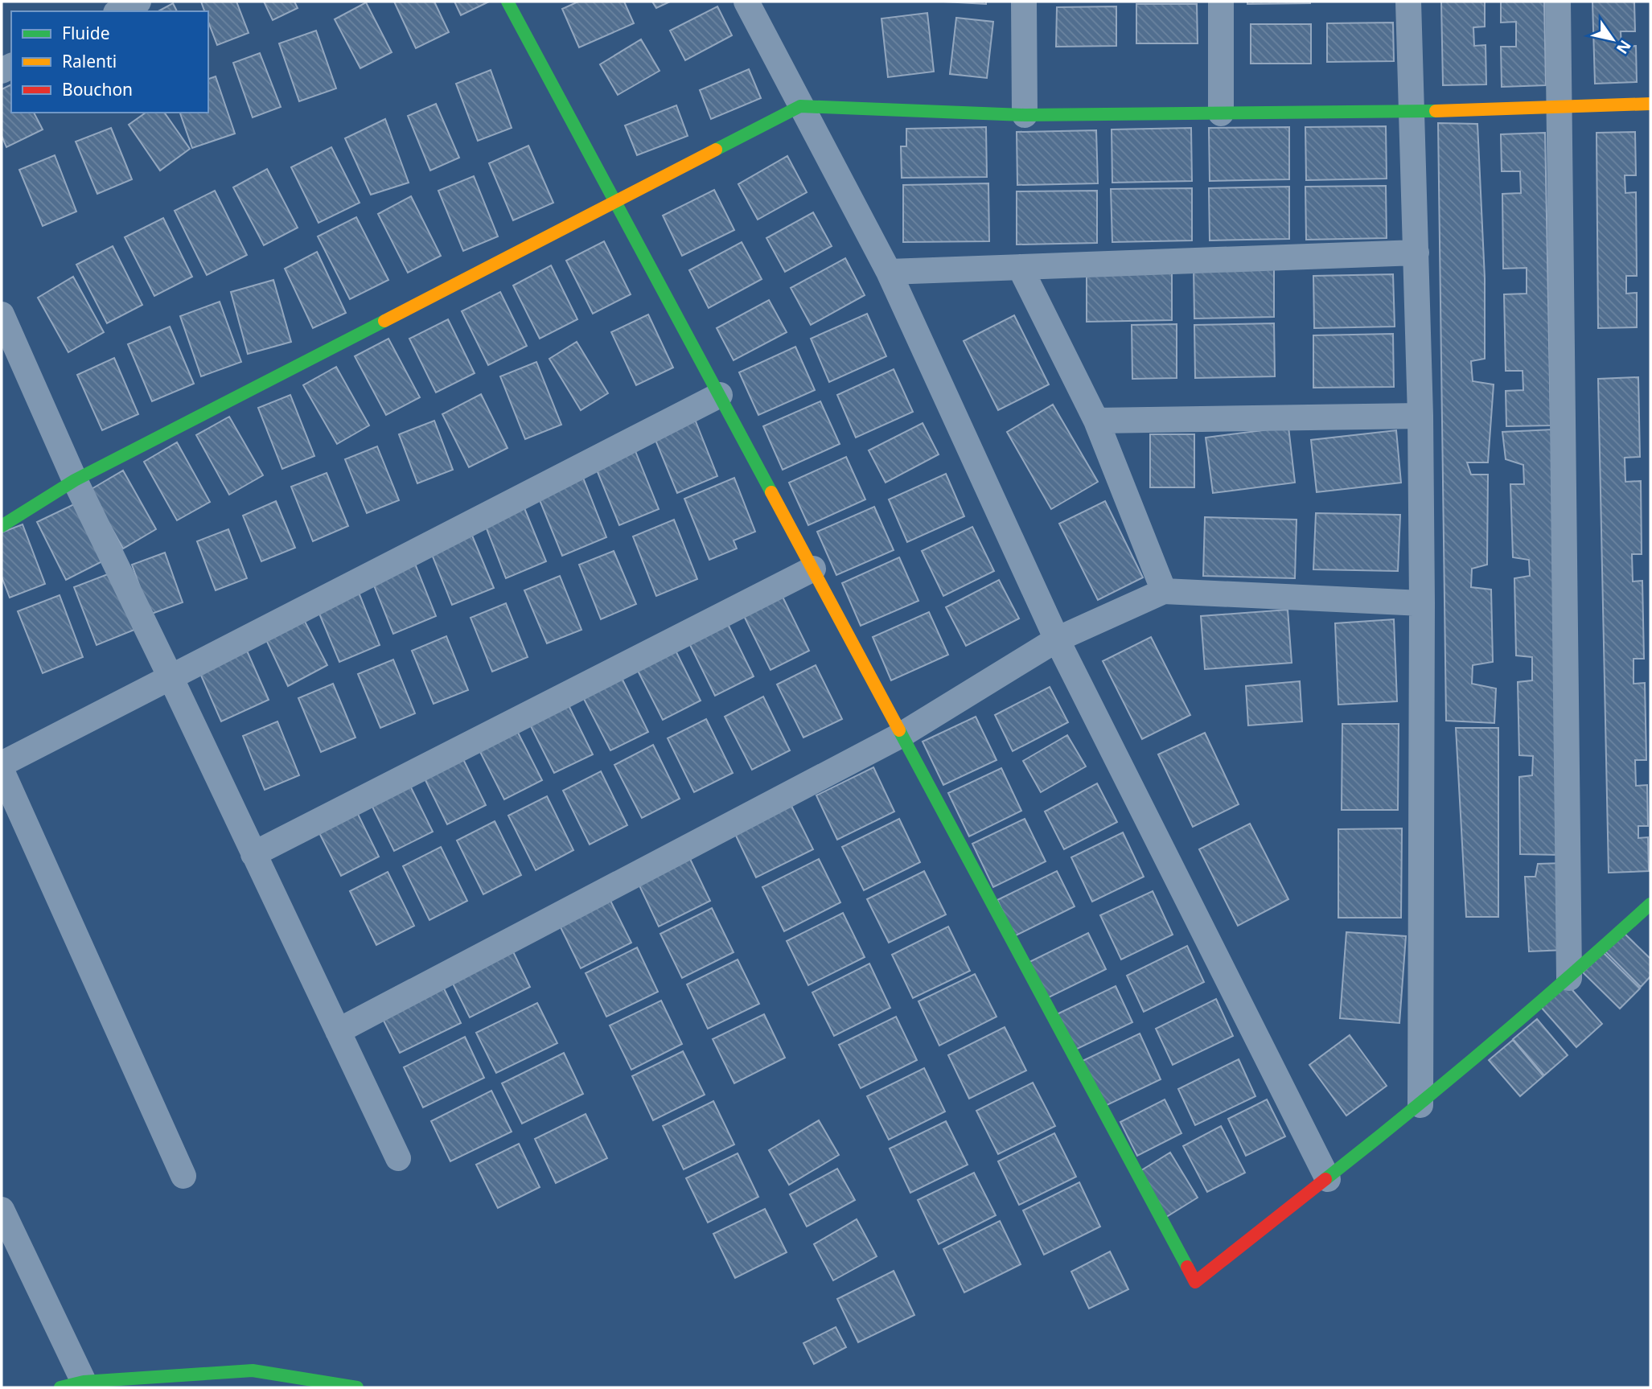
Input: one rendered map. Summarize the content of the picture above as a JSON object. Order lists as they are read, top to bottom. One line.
{"legend":["Fluide","Ralenti","Bouchon"],"north":"bottom right"}
